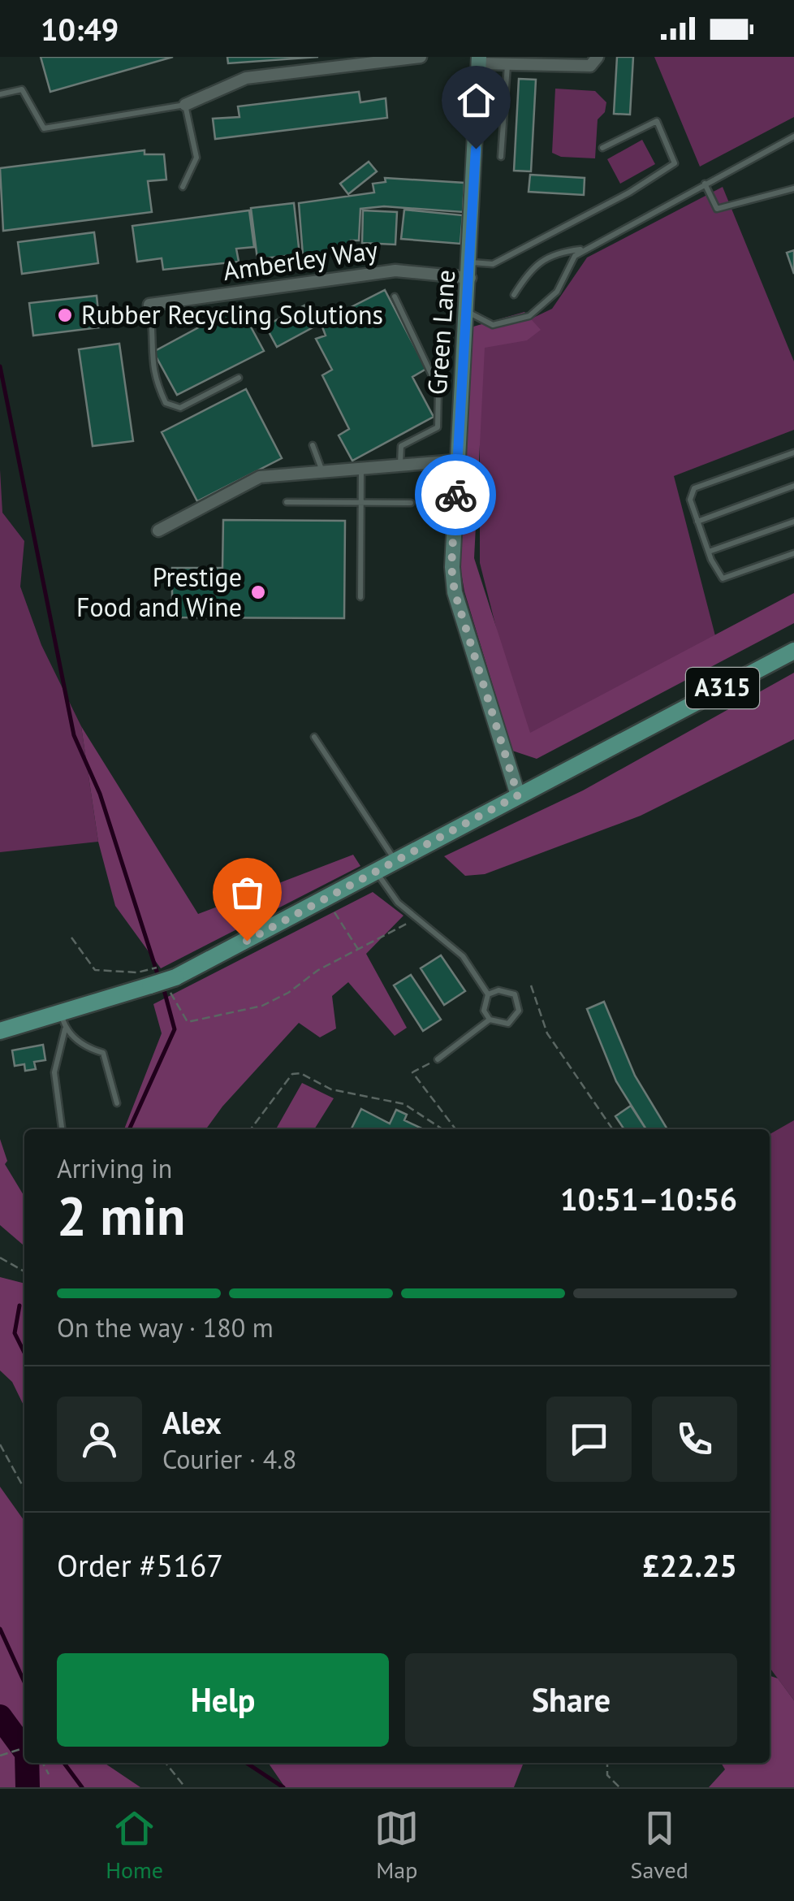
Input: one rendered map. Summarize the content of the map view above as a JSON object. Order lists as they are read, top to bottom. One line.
{"streets":{"main road":["A315"],"street":["Amberley Way","Green Lane"]},"crossings":[["Amberley Way","Green Lane"],["Green Lane","A315"]],"places":["Rubber Recycling Solutions","Prestige Food and Wine"],"page":{"status":"10:49","heading":["2 min","Arriving in","10:51–10:56"],"panel":["Alex","Courier · 4.8","Order #5167","£22.25"],"bar":"On the way · 180 m","buttons":["Help","Share"],"tabs":["Home","Map","Saved"]}}
